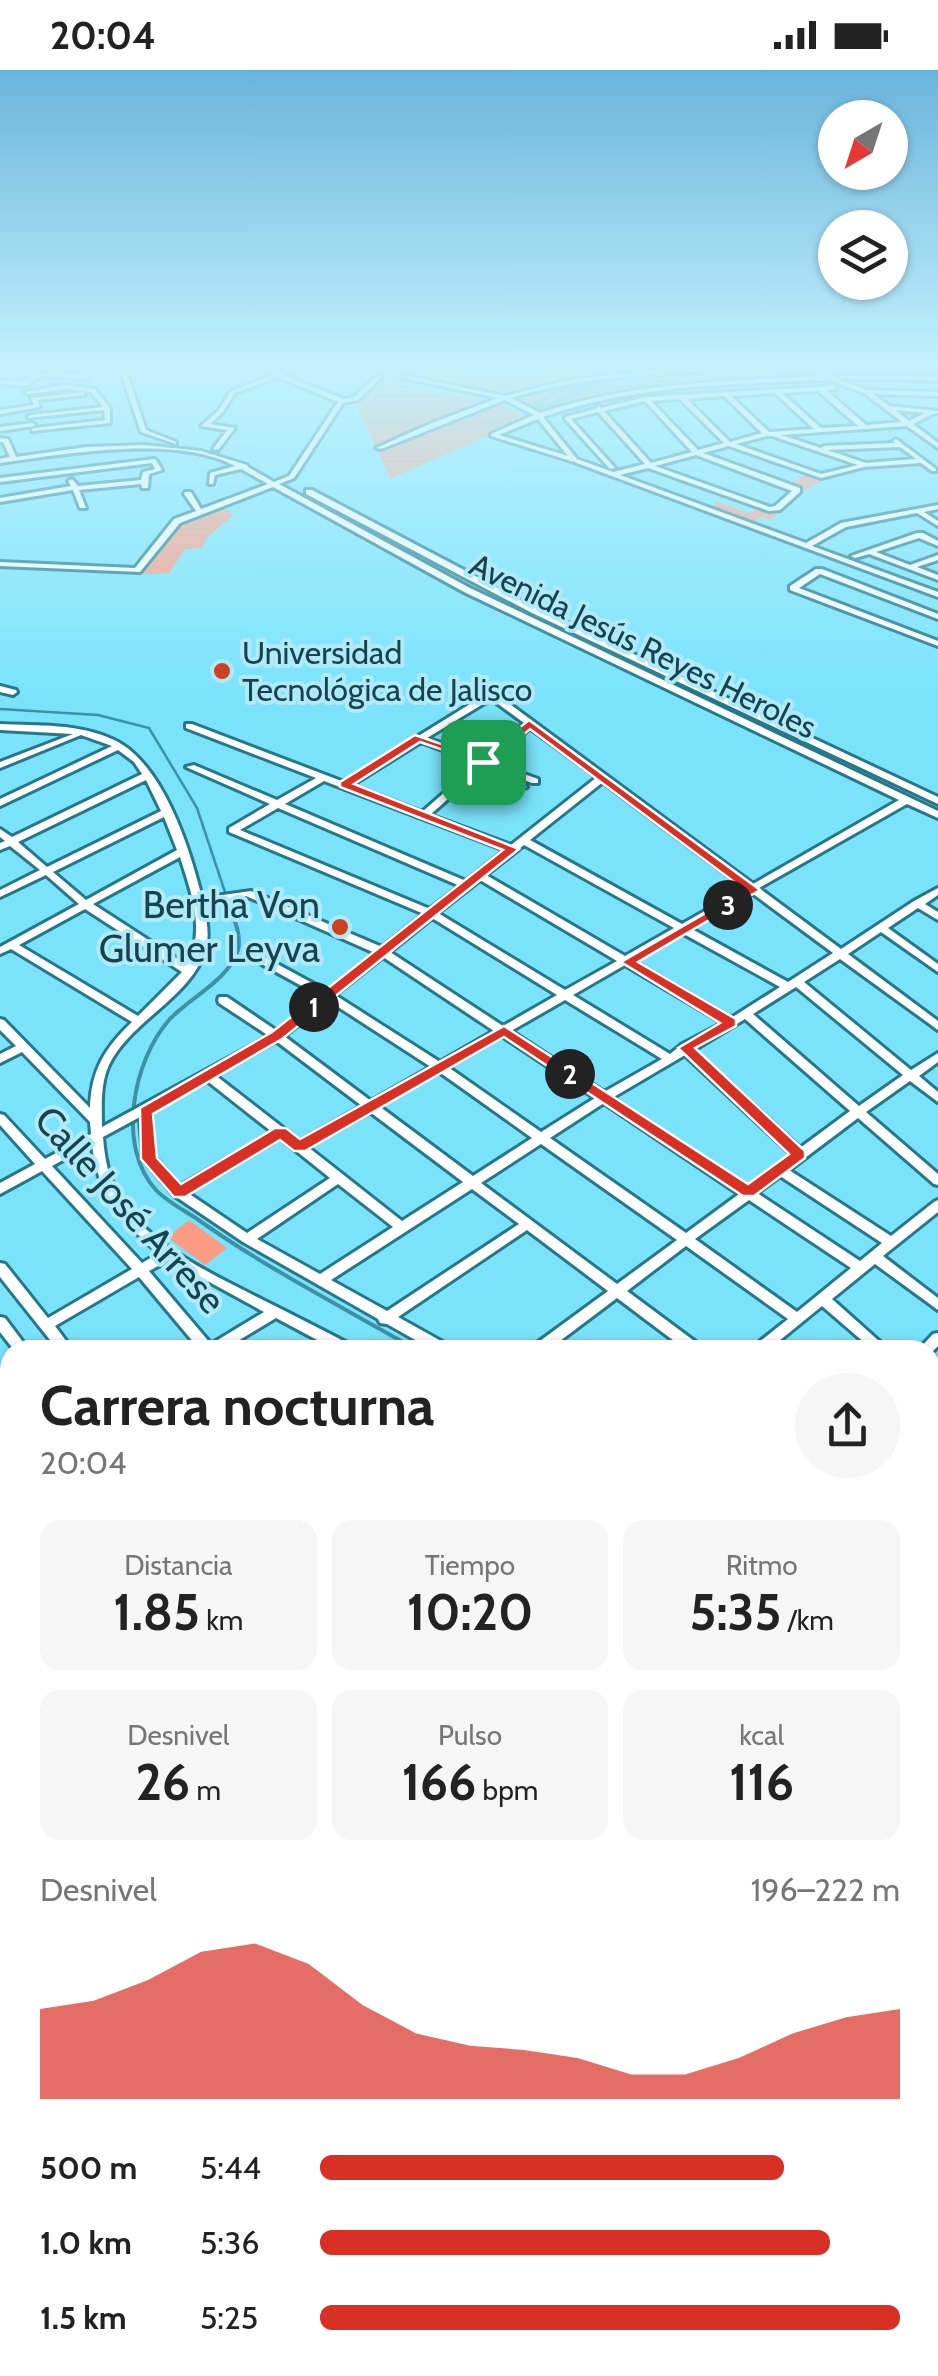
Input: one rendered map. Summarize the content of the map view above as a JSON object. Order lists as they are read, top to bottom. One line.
{"streets":{"street":["Avenida Jesús Reyes Heroles","Calle José Arrese"]},"places":["Universidad Tecnológica de Jalisco","Bertha Von Glumer Leyva"],"north":"bottom left","page":{"status":"20:04","pins":["3","1","2"],"heading":["Carrera nocturna","20:04"],"stats":[["Distancia","1.85 km"],["Tiempo","10:20"],["Ritmo","5:35 /km"],["Desnivel","26 m"],["Pulso","166 bpm"],["kcal","116"]],"chart":["Desnivel","196–222 m"],"list":[{"name":"500 m","note":"5:44"},{"name":"1.0 km","note":"5:36"},{"name":"1.5 km","note":"5:25"}]}}
